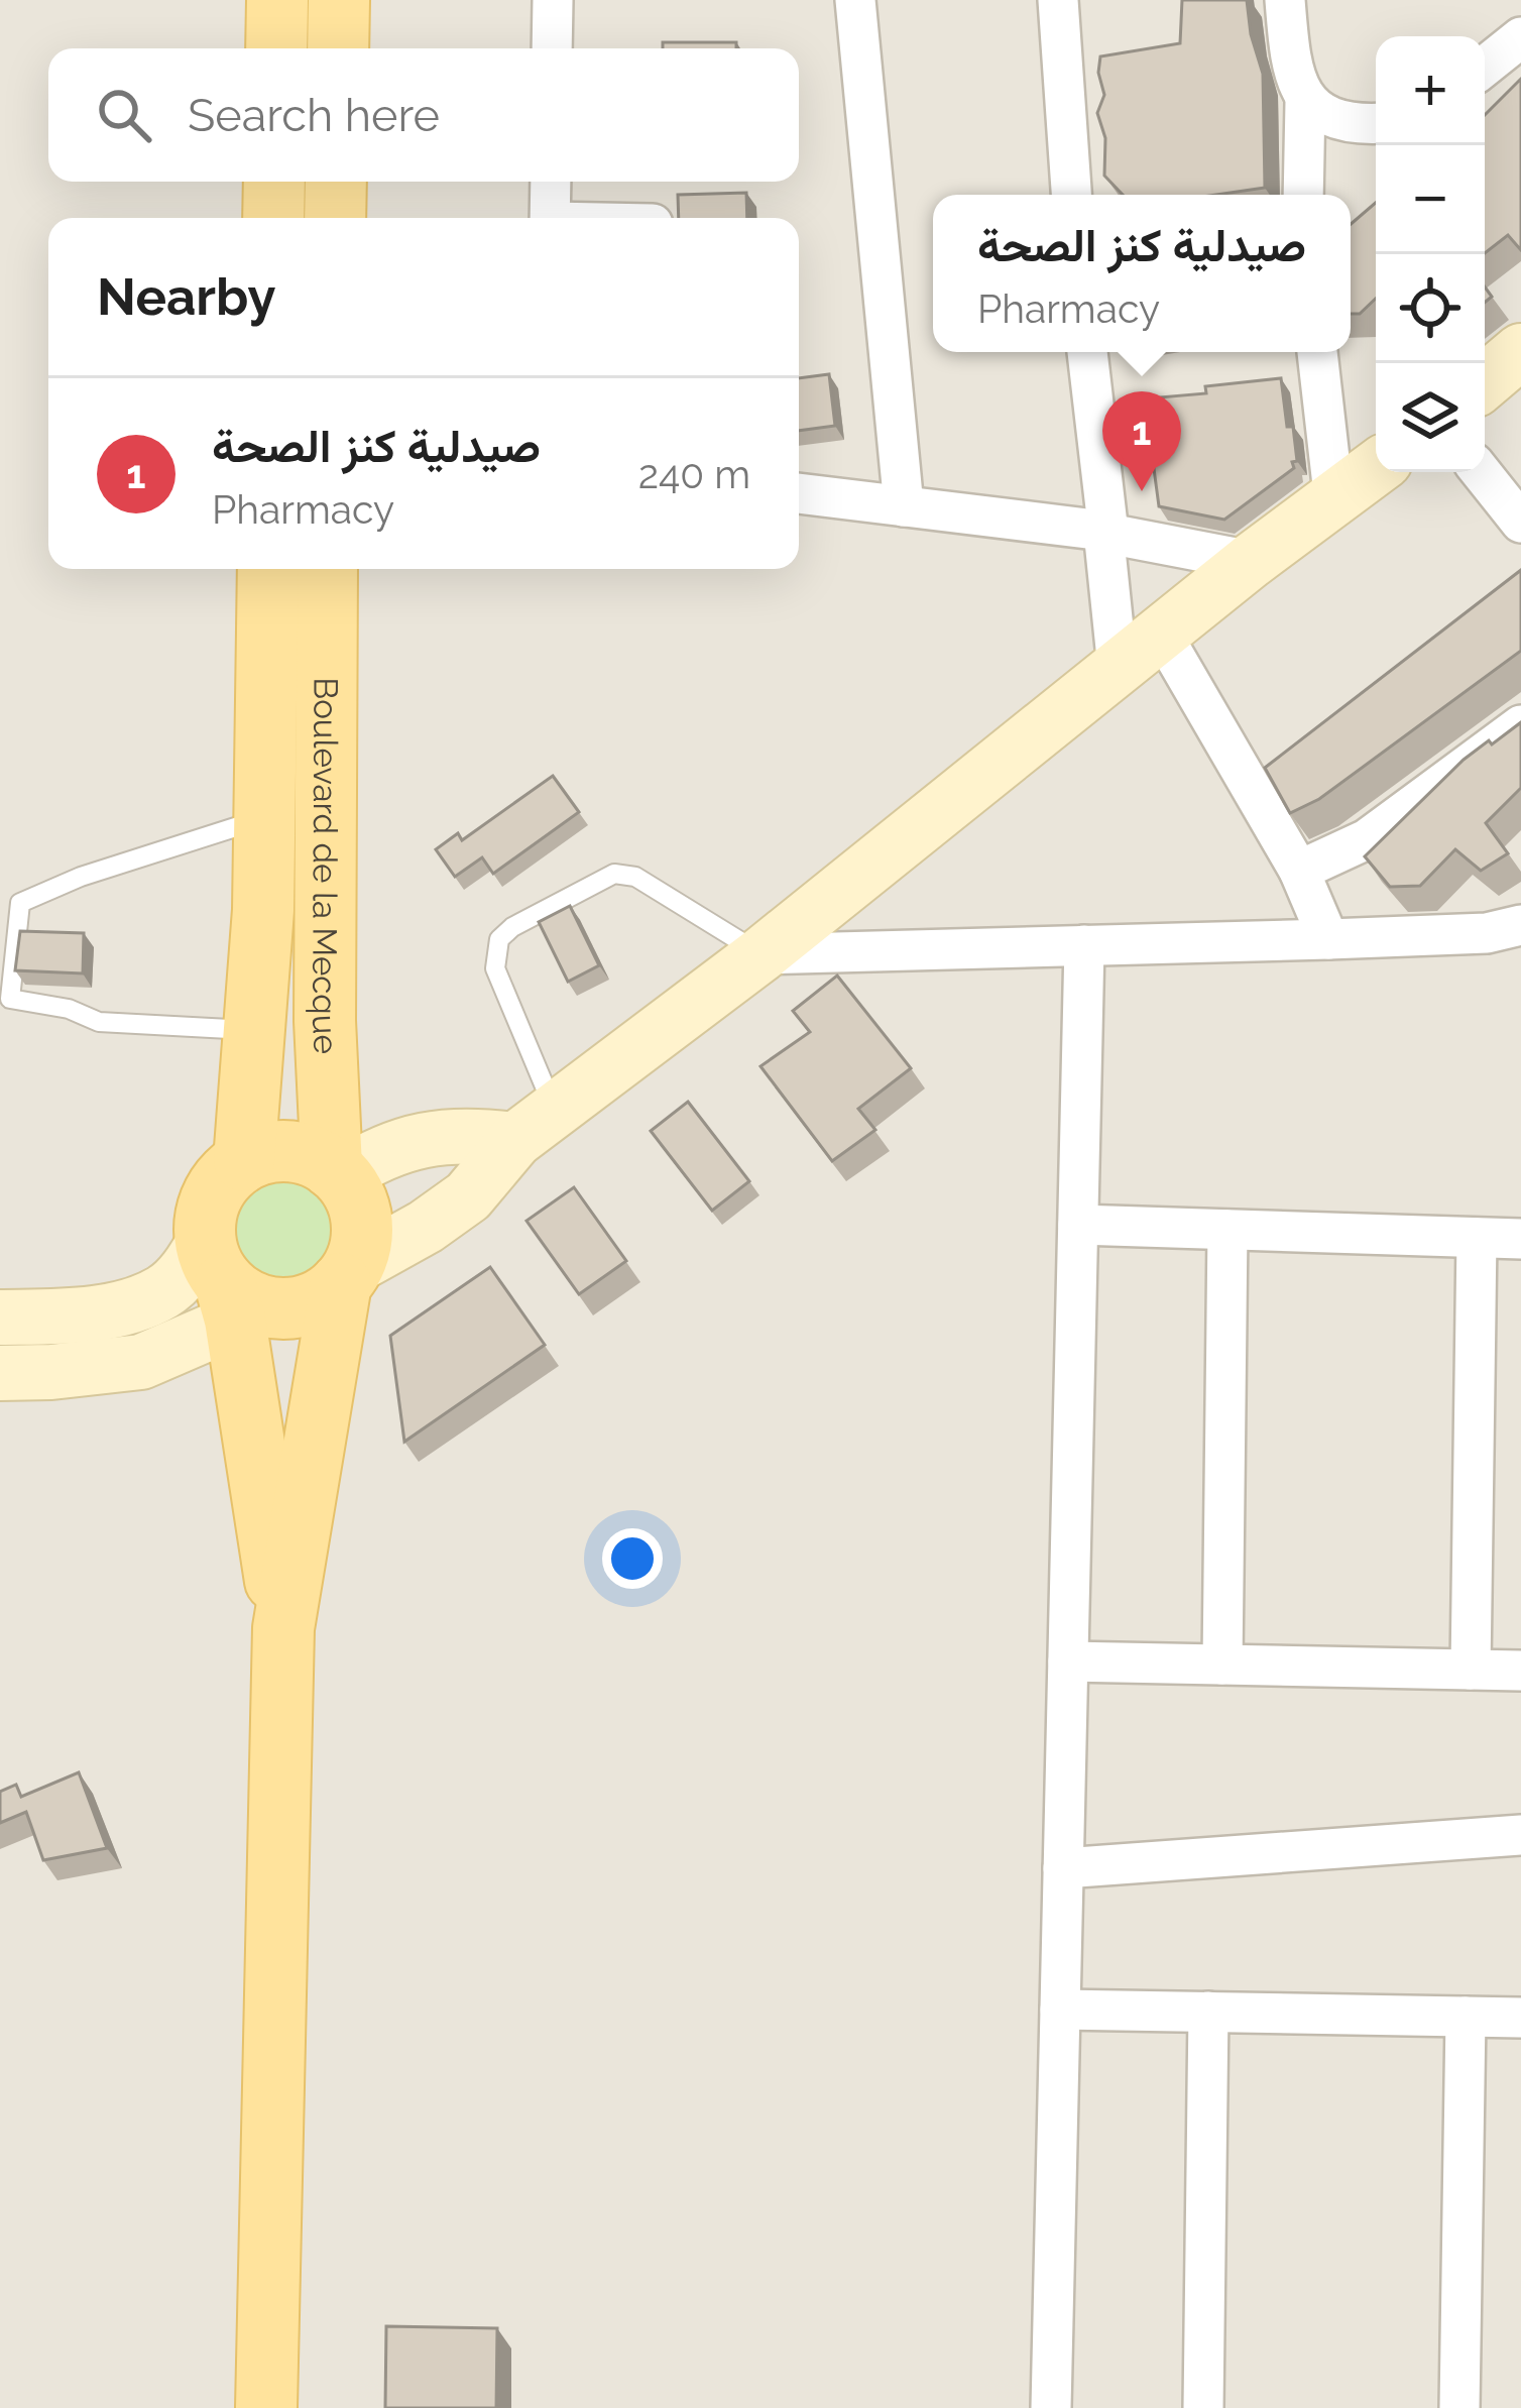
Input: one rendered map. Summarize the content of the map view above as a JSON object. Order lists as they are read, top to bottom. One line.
{"streets":{"main road":["Boulevard de la Mecque"]},"page":{"map_buttons":["+","−"],"search":"Search here","popup":["صيدلية كنز الصحة","Pharmacy"],"heading":"Nearby","list":[{"mark":"1","name":"صيدلية كنز الصحة","note":"Pharmacy","value":"240 m"}],"pins":"1"}}
